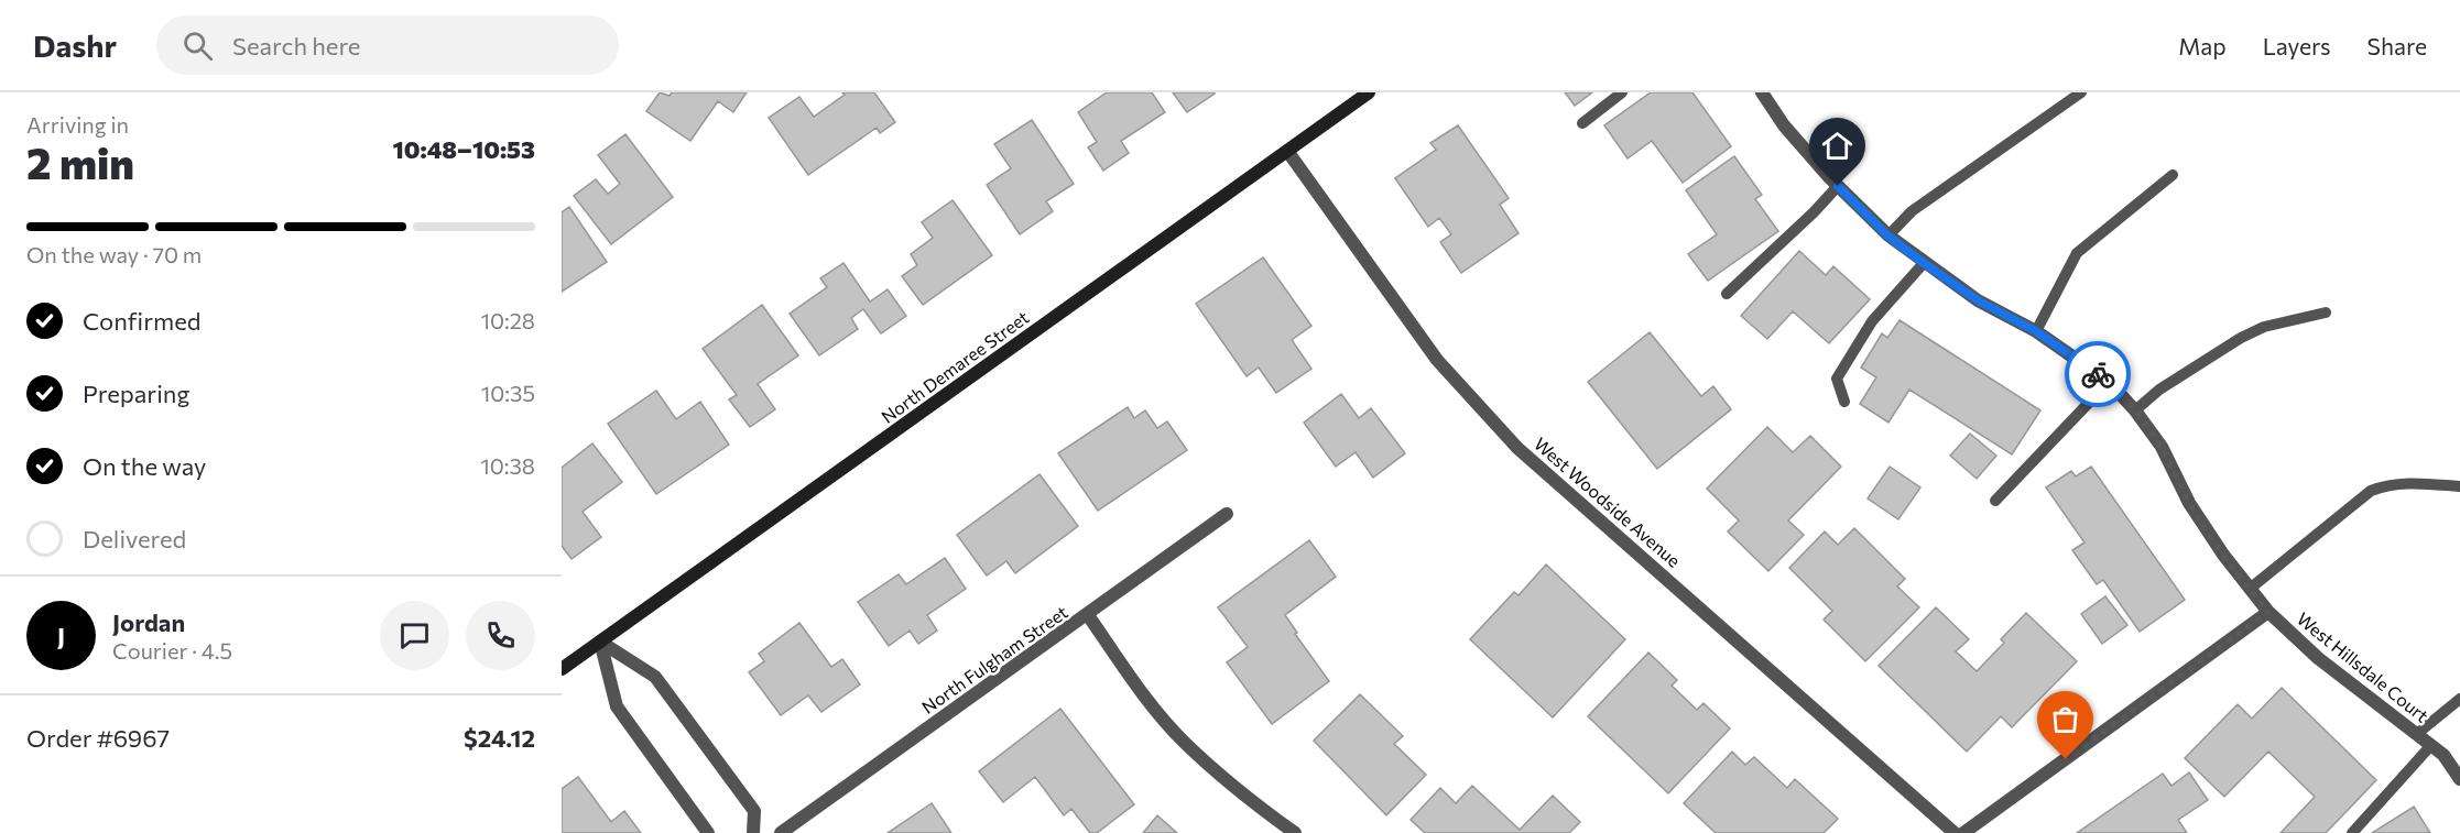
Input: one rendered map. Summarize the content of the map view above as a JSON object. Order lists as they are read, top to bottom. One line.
{"streets":{"main road":["North Demaree Street"],"street":["West Woodside Avenue","North Fulgham Street","West Hillsdale Court"]},"crossings":[["North Demaree Street","West Woodside Avenue"]],"page":{"header":"Dashr","search":"Search here","nav":["Map","Layers","Share"],"heading":["2 min","Arriving in","10:48–10:53"],"panel":["Jordan","Courier · 4.5","Order #6967","$24.12"],"bar":"On the way · 70 m","list":[["Confirmed","10:28"],["Preparing","10:35"],["On the way","10:38"],"Delivered"],"round":"J"}}
